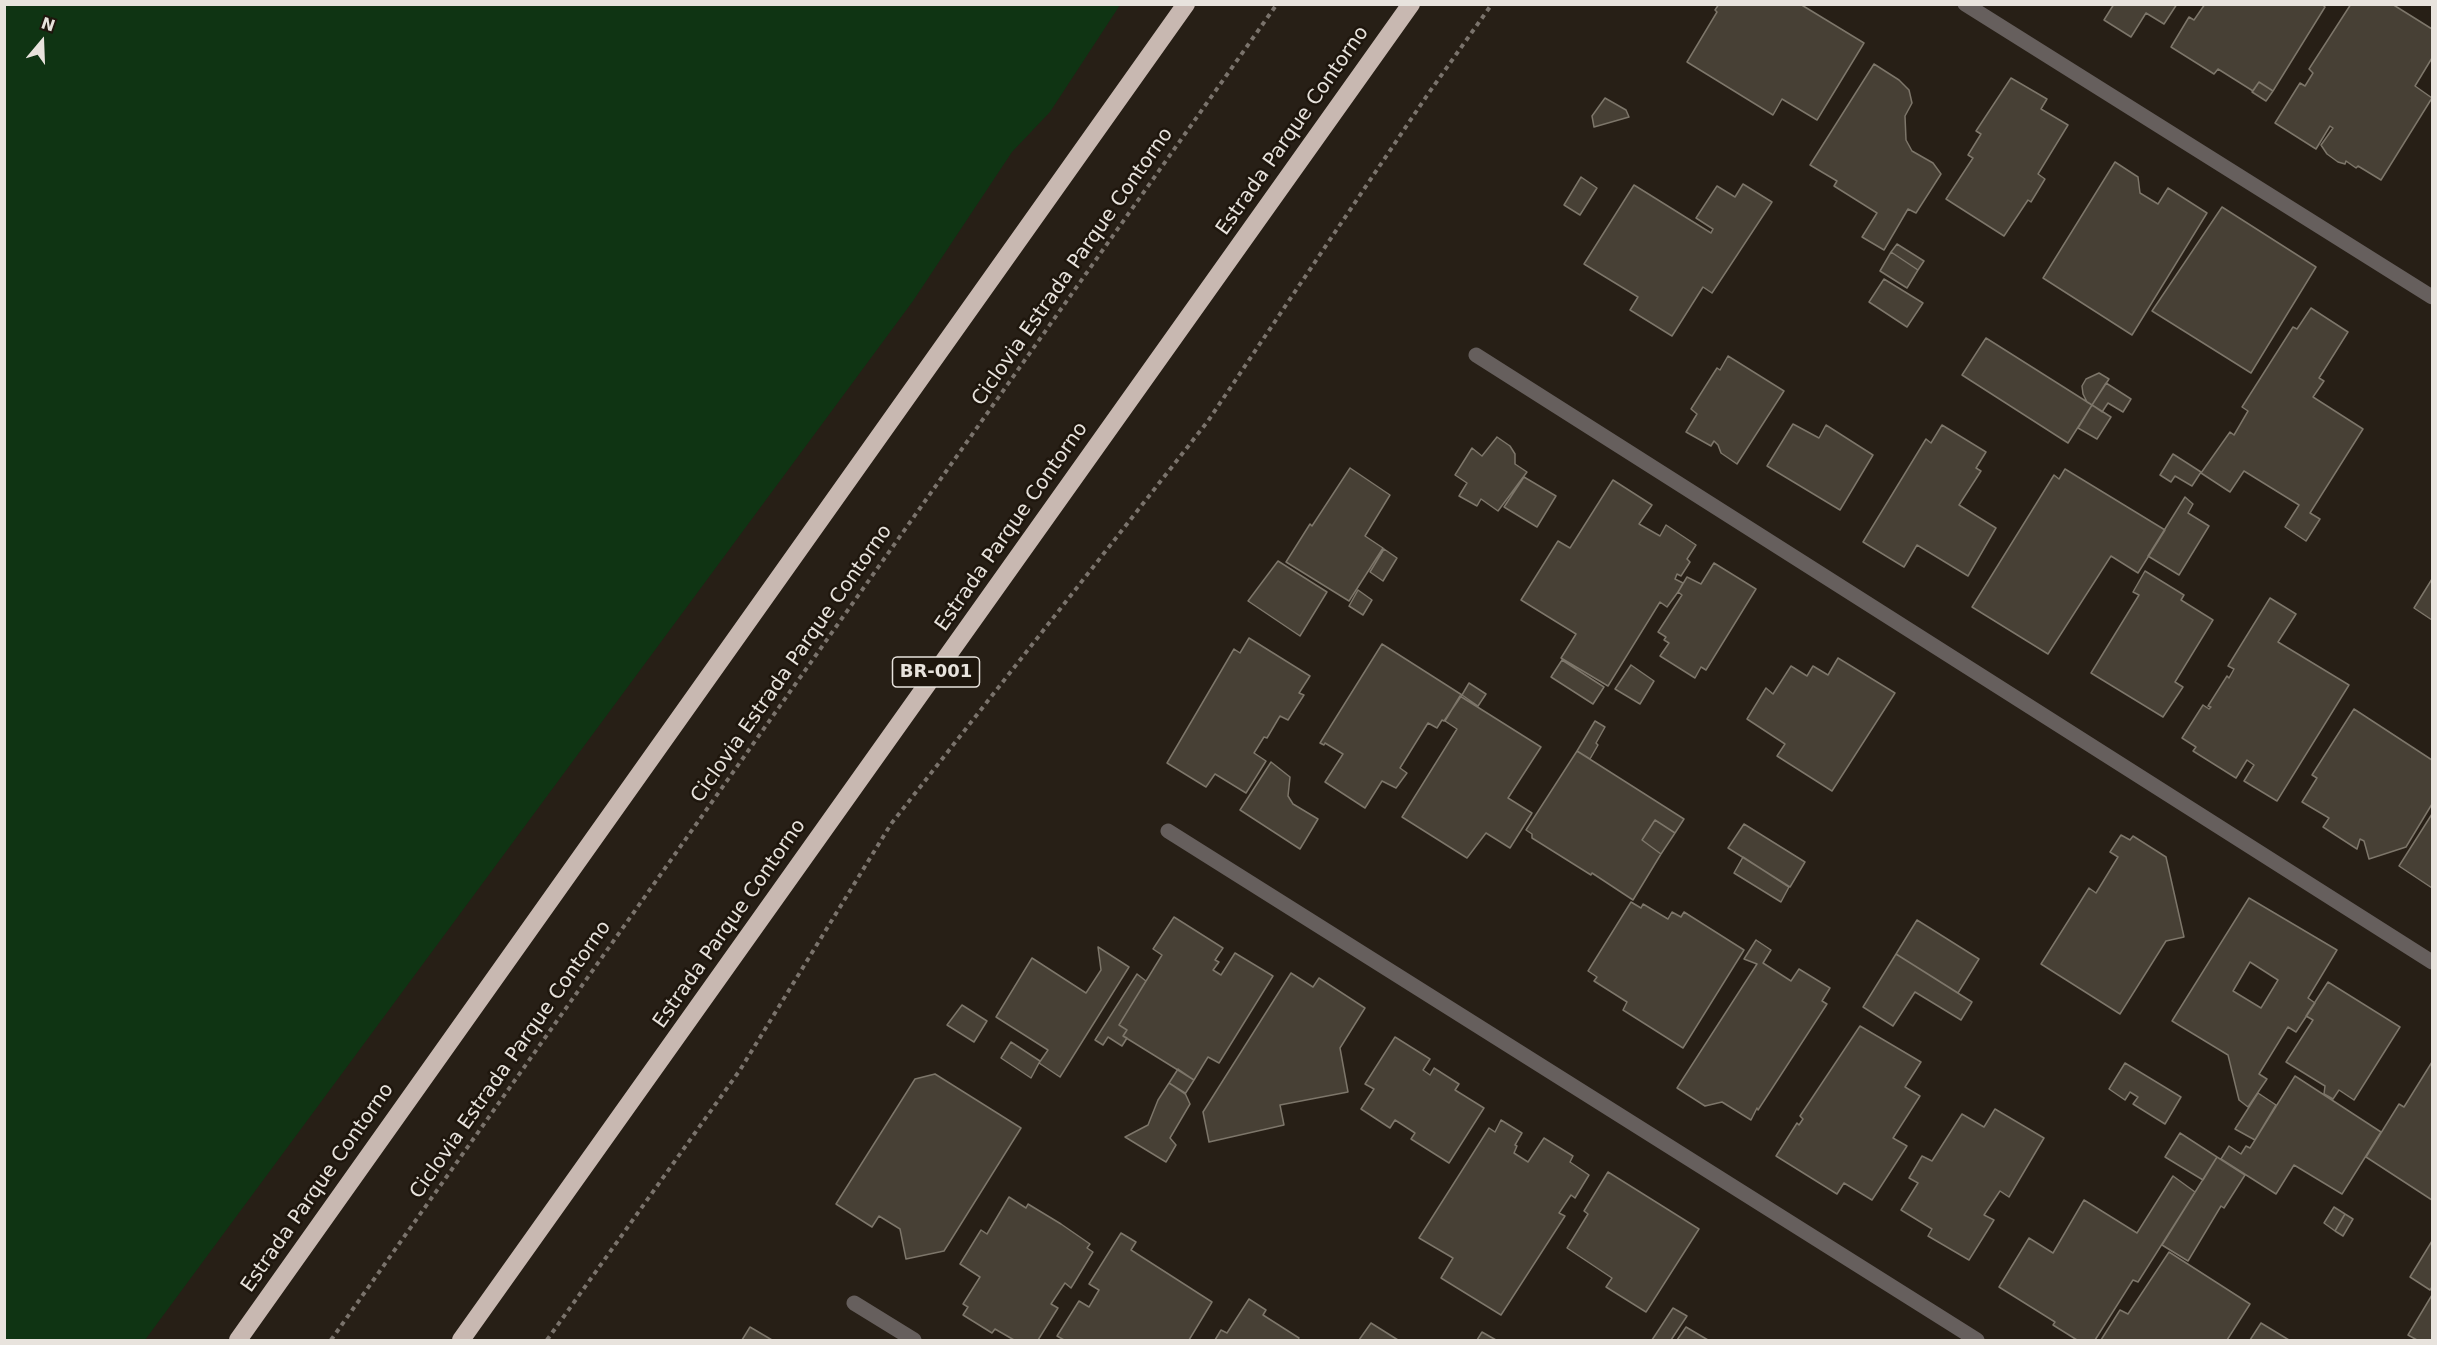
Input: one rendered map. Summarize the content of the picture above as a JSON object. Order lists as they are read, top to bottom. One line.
{"streets":{"highway":["Estrada Parque Contorno","BR-001"],"path":["Ciclovia Estrada Parque Contorno"]},"north":"top"}
